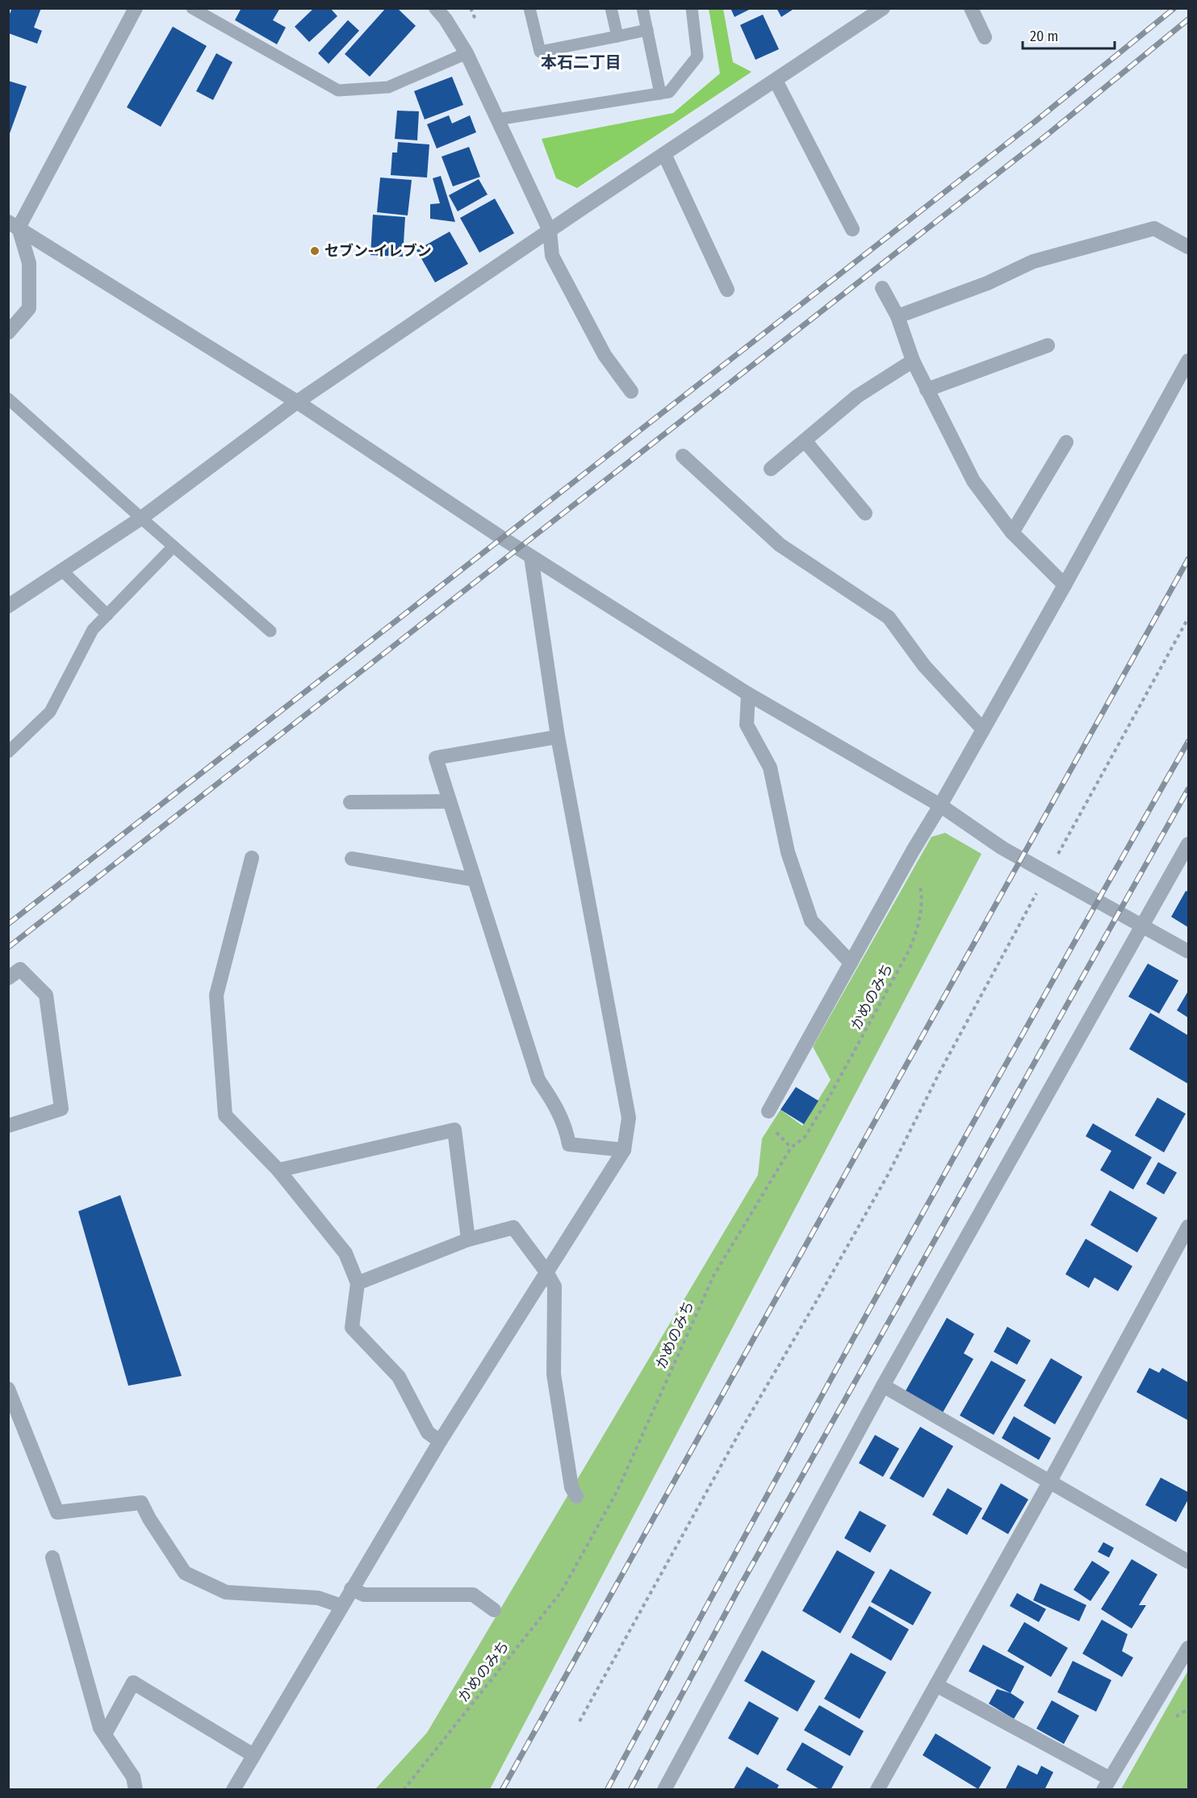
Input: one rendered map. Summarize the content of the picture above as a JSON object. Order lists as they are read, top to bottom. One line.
{"streets":{"path":["かめのみち"]},"districts":["本石二丁目"],"places":["セブン-イレブン"],"scale_bar":"20 m"}
